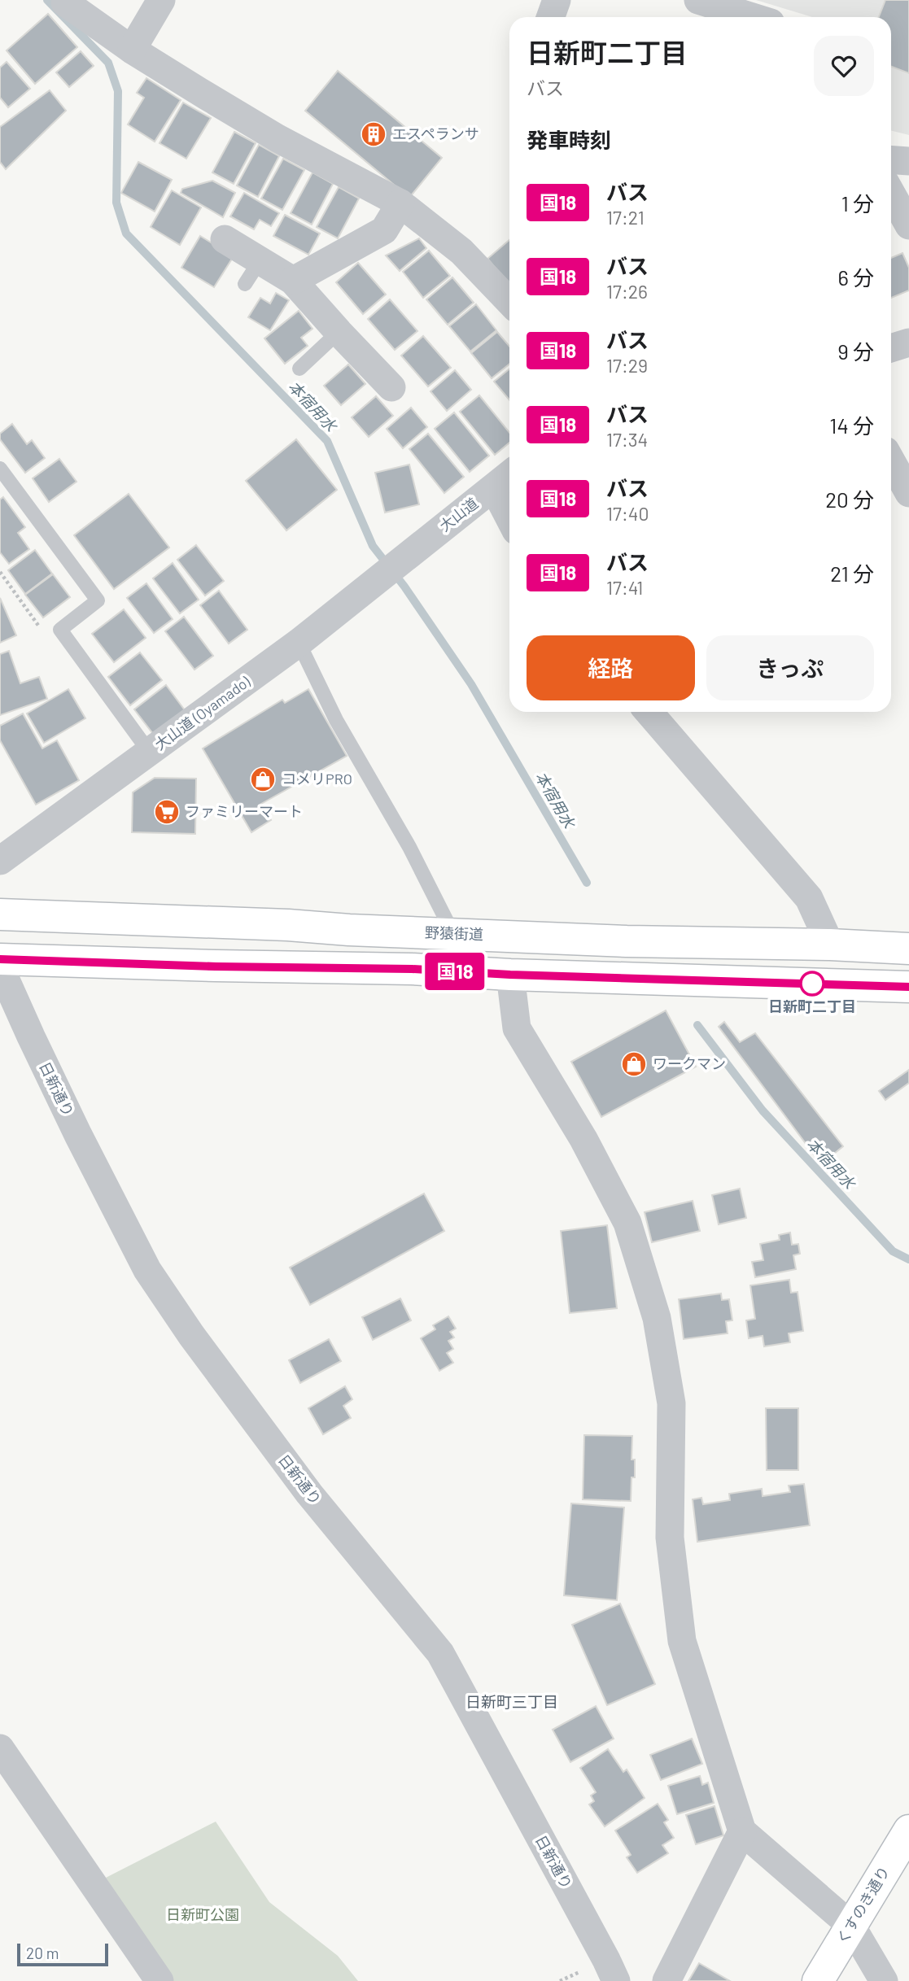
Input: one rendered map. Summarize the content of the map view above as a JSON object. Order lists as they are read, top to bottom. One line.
{"streets":{"main road":["野猿街道","くすのき通り"],"street":["大山道","大山道 (Oyamado)","日新通り"]},"crossings":[["大山道","大山道 (Oyamado)"]],"districts":["日新町三丁目"],"water":["本宿用水"],"parks":["日新町公園"],"places":{"building":["エスペランサ"],"shop":["コメリPRO","ワークマン"],"supermarket":["ファミリーマート"],"other":["日新町二丁目"]},"lines":["bus line 国18"],"scale_bar":"20 m","page":{"on_map":"国18","heading":[["日新町二丁目","バス"],"発車時刻"],"list":[{"mark":"国18","name":"バス","note":"17:21","value":"1 分"},{"mark":"国18","name":"バス","note":"17:26","value":"6 分"},{"mark":"国18","name":"バス","note":"17:29","value":"9 分"},{"mark":"国18","name":"バス","note":"17:34","value":"14 分"},{"mark":"国18","name":"バス","note":"17:40","value":"20 分"},{"mark":"国18","name":"バス","note":"17:41","value":"21 分"}],"buttons":["経路","きっぷ"],"scale":"20 m"}}
